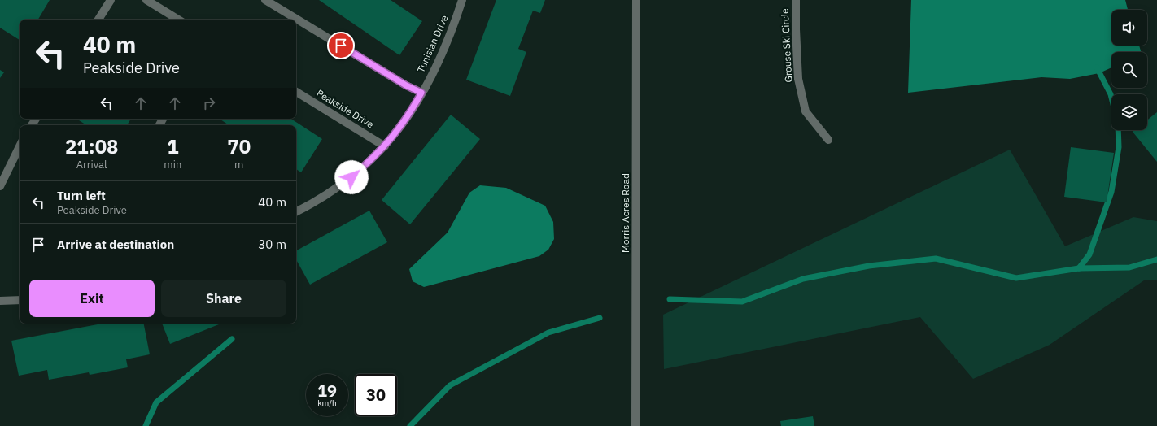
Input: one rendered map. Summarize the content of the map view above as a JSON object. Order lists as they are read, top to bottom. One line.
{"streets":{"street":["Tunisian Drive","Grouse Ski Circle","Peakside Drive","Morris Acres Road"]},"crossings":[["Tunisian Drive","Peakside Drive"]],"page":{"turn":["40 m","Peakside Drive"],"eta":["21:08","Arrival","1","min","70","m"],"list":[{"name":"Turn left","note":"Peakside Drive","value":"40 m"},{"name":"Arrive at destination","value":"30 m"}],"buttons":["Exit","Share"],"speed":"19 km/h","limit":"30"}}
